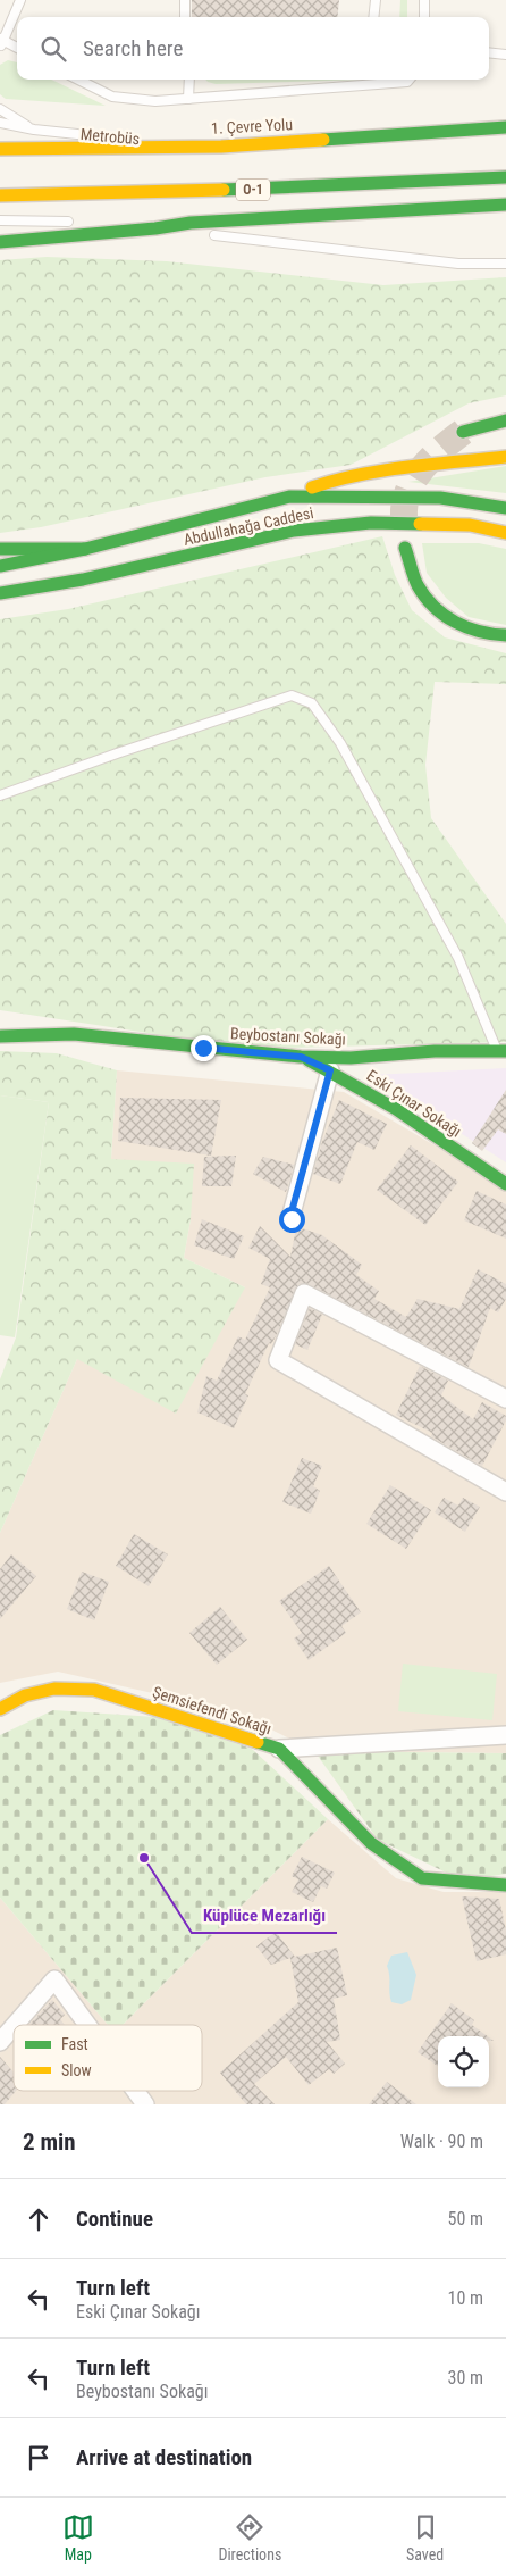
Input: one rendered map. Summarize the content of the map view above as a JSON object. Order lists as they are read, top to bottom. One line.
{"streets":{"main road":["1. Çevre Yolu","O-1","Abdullahağa Caddesi","Beybostanı Sokağı","Eski Çınar Sokağı","Şemsiefendi Sokağı"],"lane":["Metrobüs"]},"crossings":[["1. Çevre Yolu","Metrobüs"],["Beybostanı Sokağı","Eski Çınar Sokağı"]],"places":["Küplüce Mezarlığı"],"legend":["Fast","Slow"],"page":{"search":"Search here","heading":["2 min","Walk · 90 m"],"list":[["Continue","50 m"],["Turn left","Eski Çınar Sokağı","10 m"],["Turn left","Beybostanı Sokağı","30 m"],"Arrive at destination"],"nav":["Map","Directions","Saved"]}}
